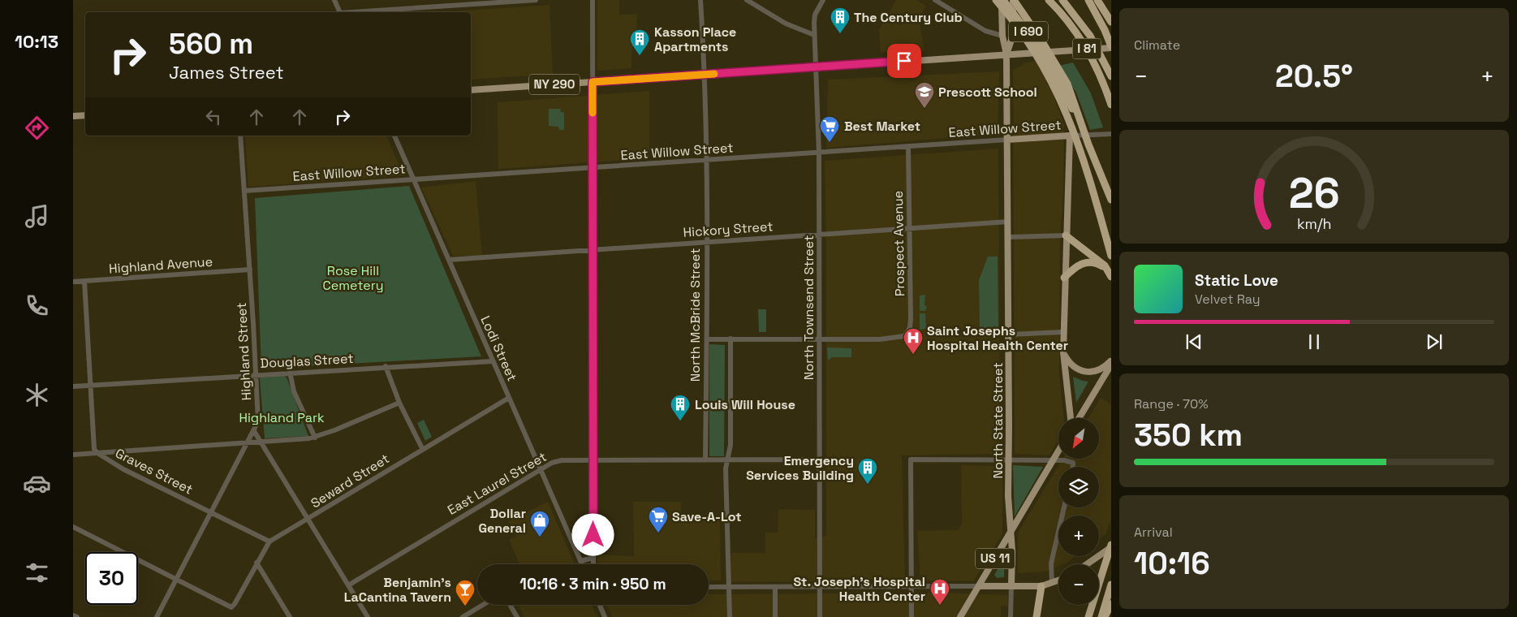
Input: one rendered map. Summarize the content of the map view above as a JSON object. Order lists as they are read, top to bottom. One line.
{"streets":{"highway":["I 690","I 81"],"main road":["NY 290","East Willow Street","North State Street","US 11"],"street":["Hickory Street","Prospect Avenue","Highland Avenue","North Townsend Street","North McBride Street","Lodi Street","Highland Street","Douglas Street","Graves Street","Seward Street","East Laurel Street"]},"crossings":[["I 690","North State Street"],["NY 290","North Townsend Street"],["NY 290","North McBride Street"],["NY 290","North State Street"],["East Willow Street","Prospect Avenue"],["East Willow Street","North Townsend Street"],["East Willow Street","North McBride Street"],["East Willow Street","Lodi Street"],["East Willow Street","Highland Street"],["East Willow Street","North State Street"],["Hickory Street","Prospect Avenue"],["Hickory Street","North Townsend Street"],["Hickory Street","North McBride Street"],["Hickory Street","Lodi Street"],["Hickory Street","North State Street"],["Prospect Avenue","North Townsend Street"],["Highland Avenue","Highland Street"],["Highland Avenue","Graves Street"],["North Townsend Street","East Laurel Street"],["North McBride Street","East Laurel Street"],["Lodi Street","Douglas Street"],["Lodi Street","Seward Street"],["Lodi Street","East Laurel Street"],["Highland Street","Douglas Street"],["Highland Street","Graves Street"],["Highland Street","Seward Street"],["Douglas Street","Graves Street"],["North State Street","US 11"],["Graves Street","Seward Street"]],"parks":["Rose Hill Cemetery","Highland Park"],"places":{"building":["The Century Club","Kasson Place Apartments","Louis Will House","Emergency Services Building"],"school or university":["Prescott School"],"supermarket":["Best Market","Save-A-Lot"],"hospital":["Saint Josephs Hospital Health Center","St. Joseph's Hospital Health Center"],"shop":["Dollar General"],"bar":["Benjamin's LaCantina Tavern"]},"north":"bottom left","page":{"tabs":"10:13","tile":["Climate",["Range · 70%","350 km"],["Arrival","10:16"]],"turn":["560 m","James Street"],"heat":["−","20.5°","+"],"song":["Static Love","Velvet Ray"],"map_buttons":["+","−"],"limit":"30","trip":"10:16 · 3 min · 950 m","gauge":["26","km/h"]}}
